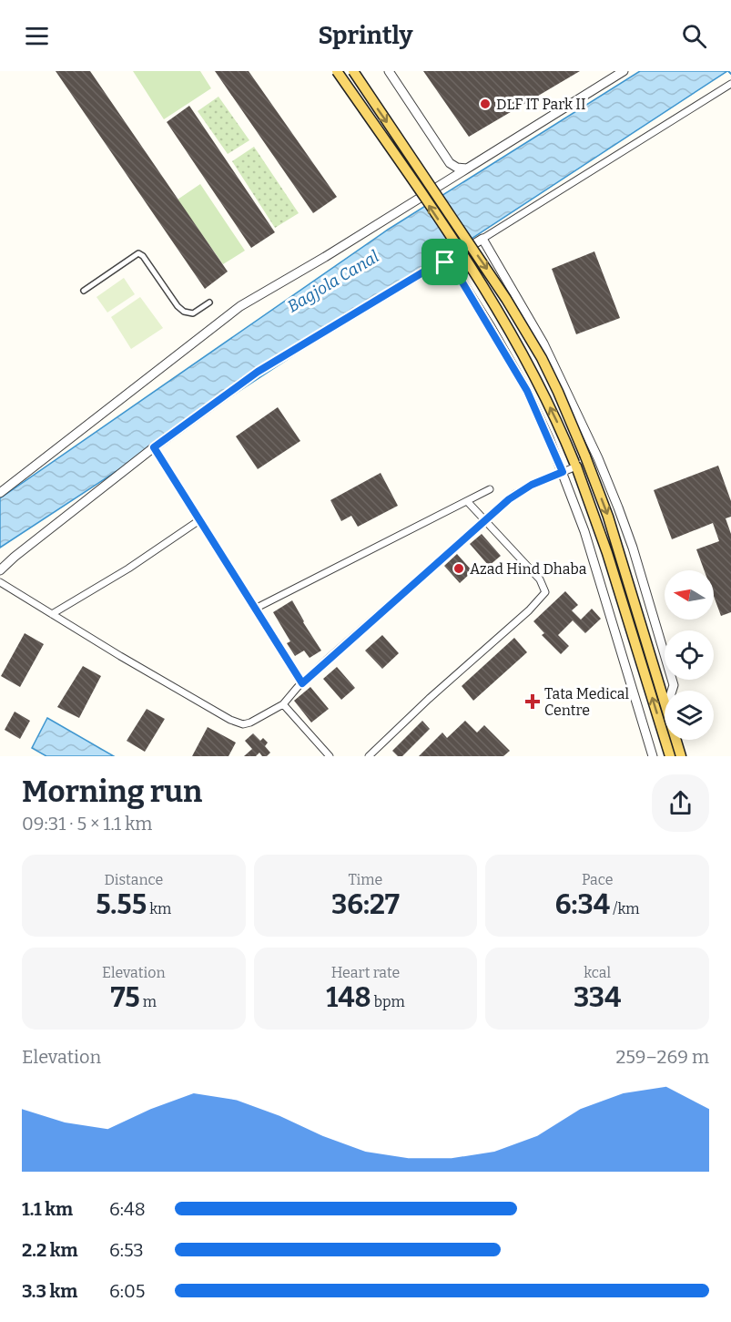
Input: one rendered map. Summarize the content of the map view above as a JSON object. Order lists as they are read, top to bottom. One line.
{"water":["Bagjola Canal"],"places":{"other":["DLF IT Park II","Azad Hind Dhaba"],"health":["Tata Medical Centre"]},"north":"left","page":{"header":"Sprintly","heading":["Morning run","09:31 · 5 × 1.1 km"],"stats":[["Distance","5.55 km"],["Time","36:27"],["Pace","6:34 /km"],["Elevation","75 m"],["Heart rate","148 bpm"],["kcal","334"]],"chart":["Elevation","259–269 m"],"list":[{"name":"1.1 km","note":"6:48"},{"name":"2.2 km","note":"6:53"},{"name":"3.3 km","note":"6:05"}]}}
